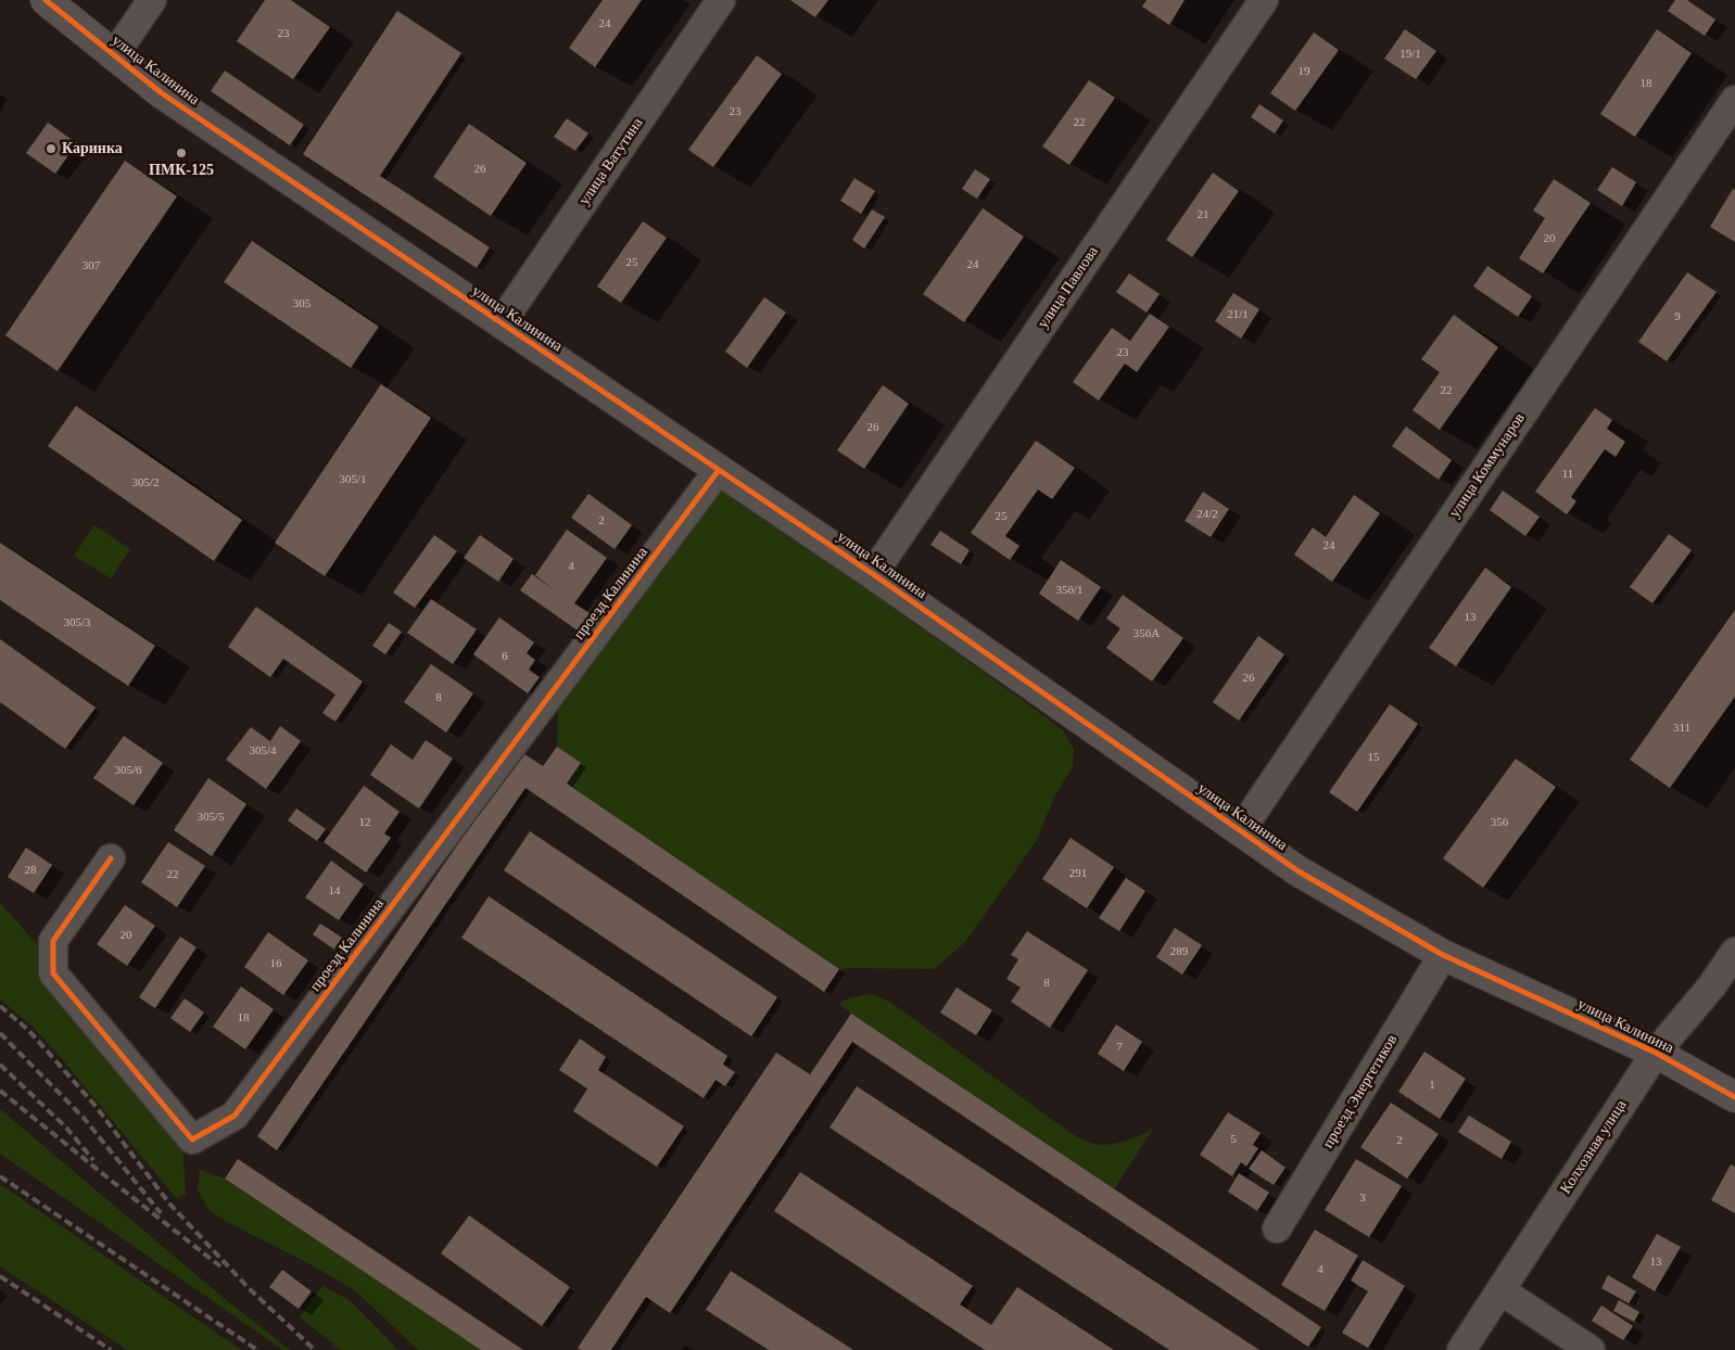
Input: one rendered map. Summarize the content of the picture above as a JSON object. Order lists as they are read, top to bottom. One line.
{"streets":{"street":["улица Калинина","улица Ватутина","улица Павлова","улица Коммунаров","проезд Калинина","проезд Энергетиков","Колхозная улица"]},"crossings":[["улица Калинина","улица Ватутина"],["улица Калинина","улица Павлова"],["улица Калинина","улица Коммунаров"],["улица Калинина","проезд Калинина"],["улица Калинина","проезд Энергетиков"],["улица Калинина","Колхозная улица"]],"places":["Каринка","ПМК-125"],"house_numbers":["24","23","19/1","19","18","23","22","26","21","20","25","24","307","305","21/1","9","23","22","26","11","305/1","305/2","24/2","25","2","24","4","356/1","13","305/3","356А","6","26","8","311","305/4","15","305/6","305/5","12","356","28","291","22","14","20","289","16","8","18","7","1","5","2","3","13","4"]}
